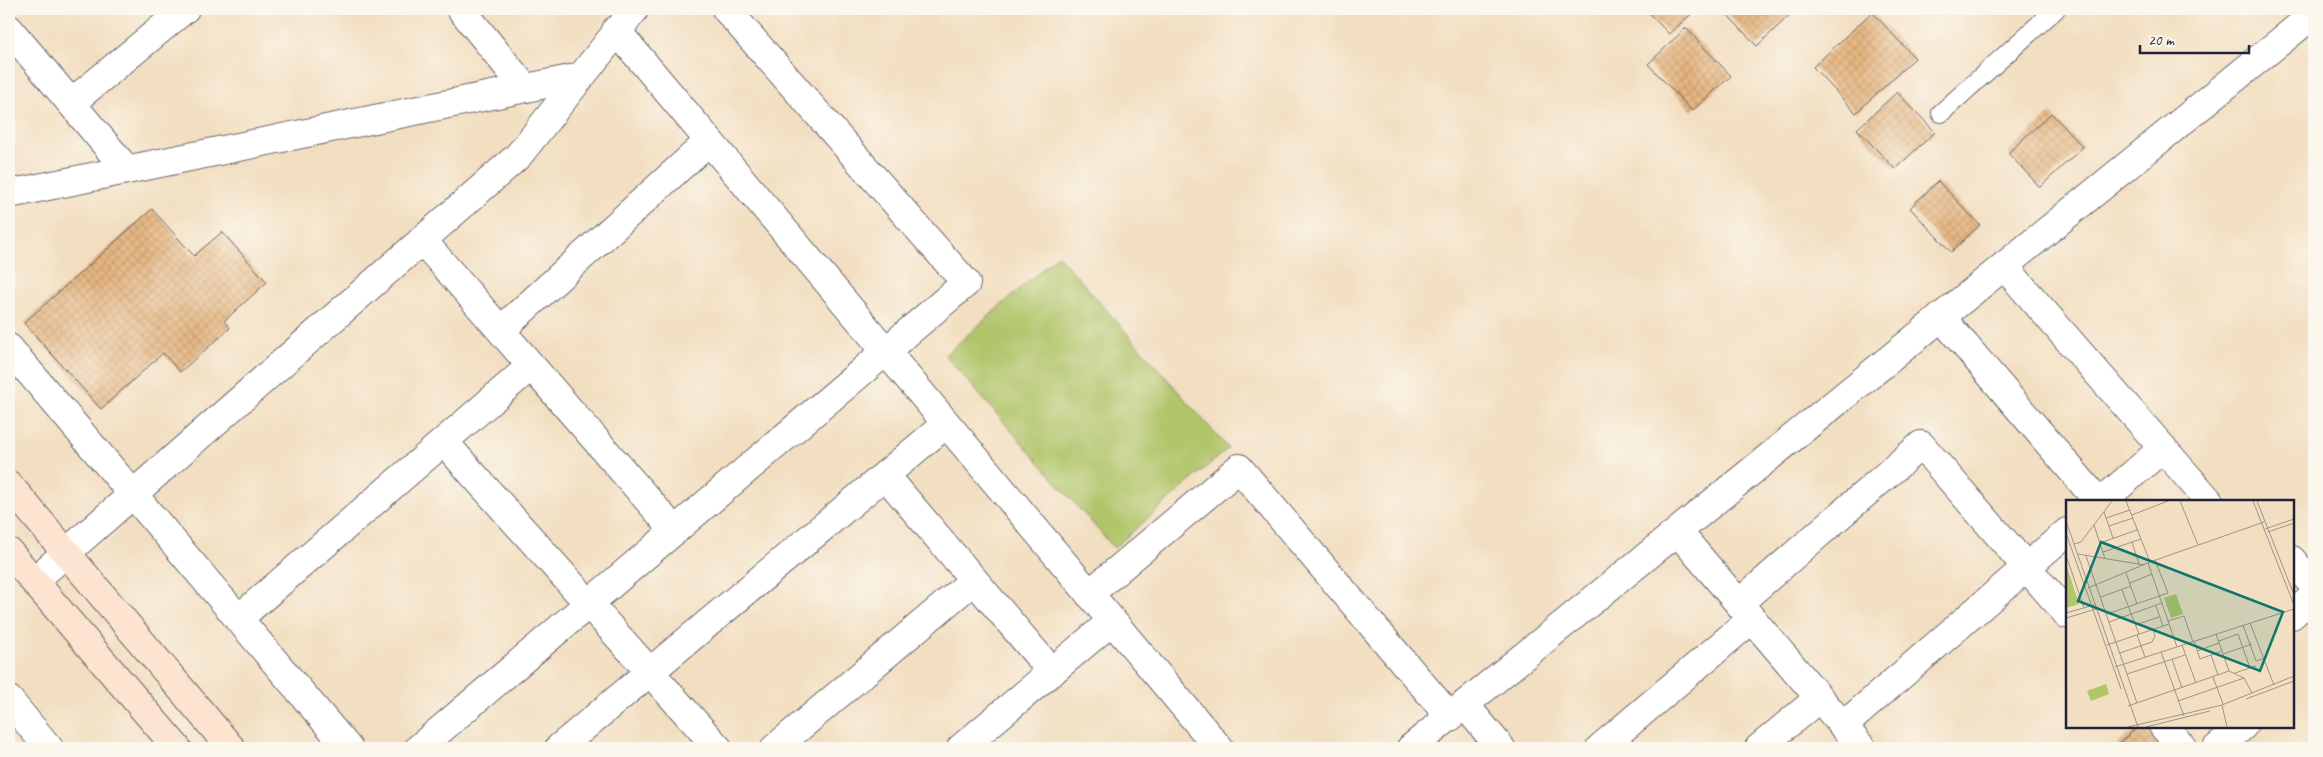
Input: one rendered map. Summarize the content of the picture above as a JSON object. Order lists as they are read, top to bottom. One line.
{"scale_bar":"20 m"}
